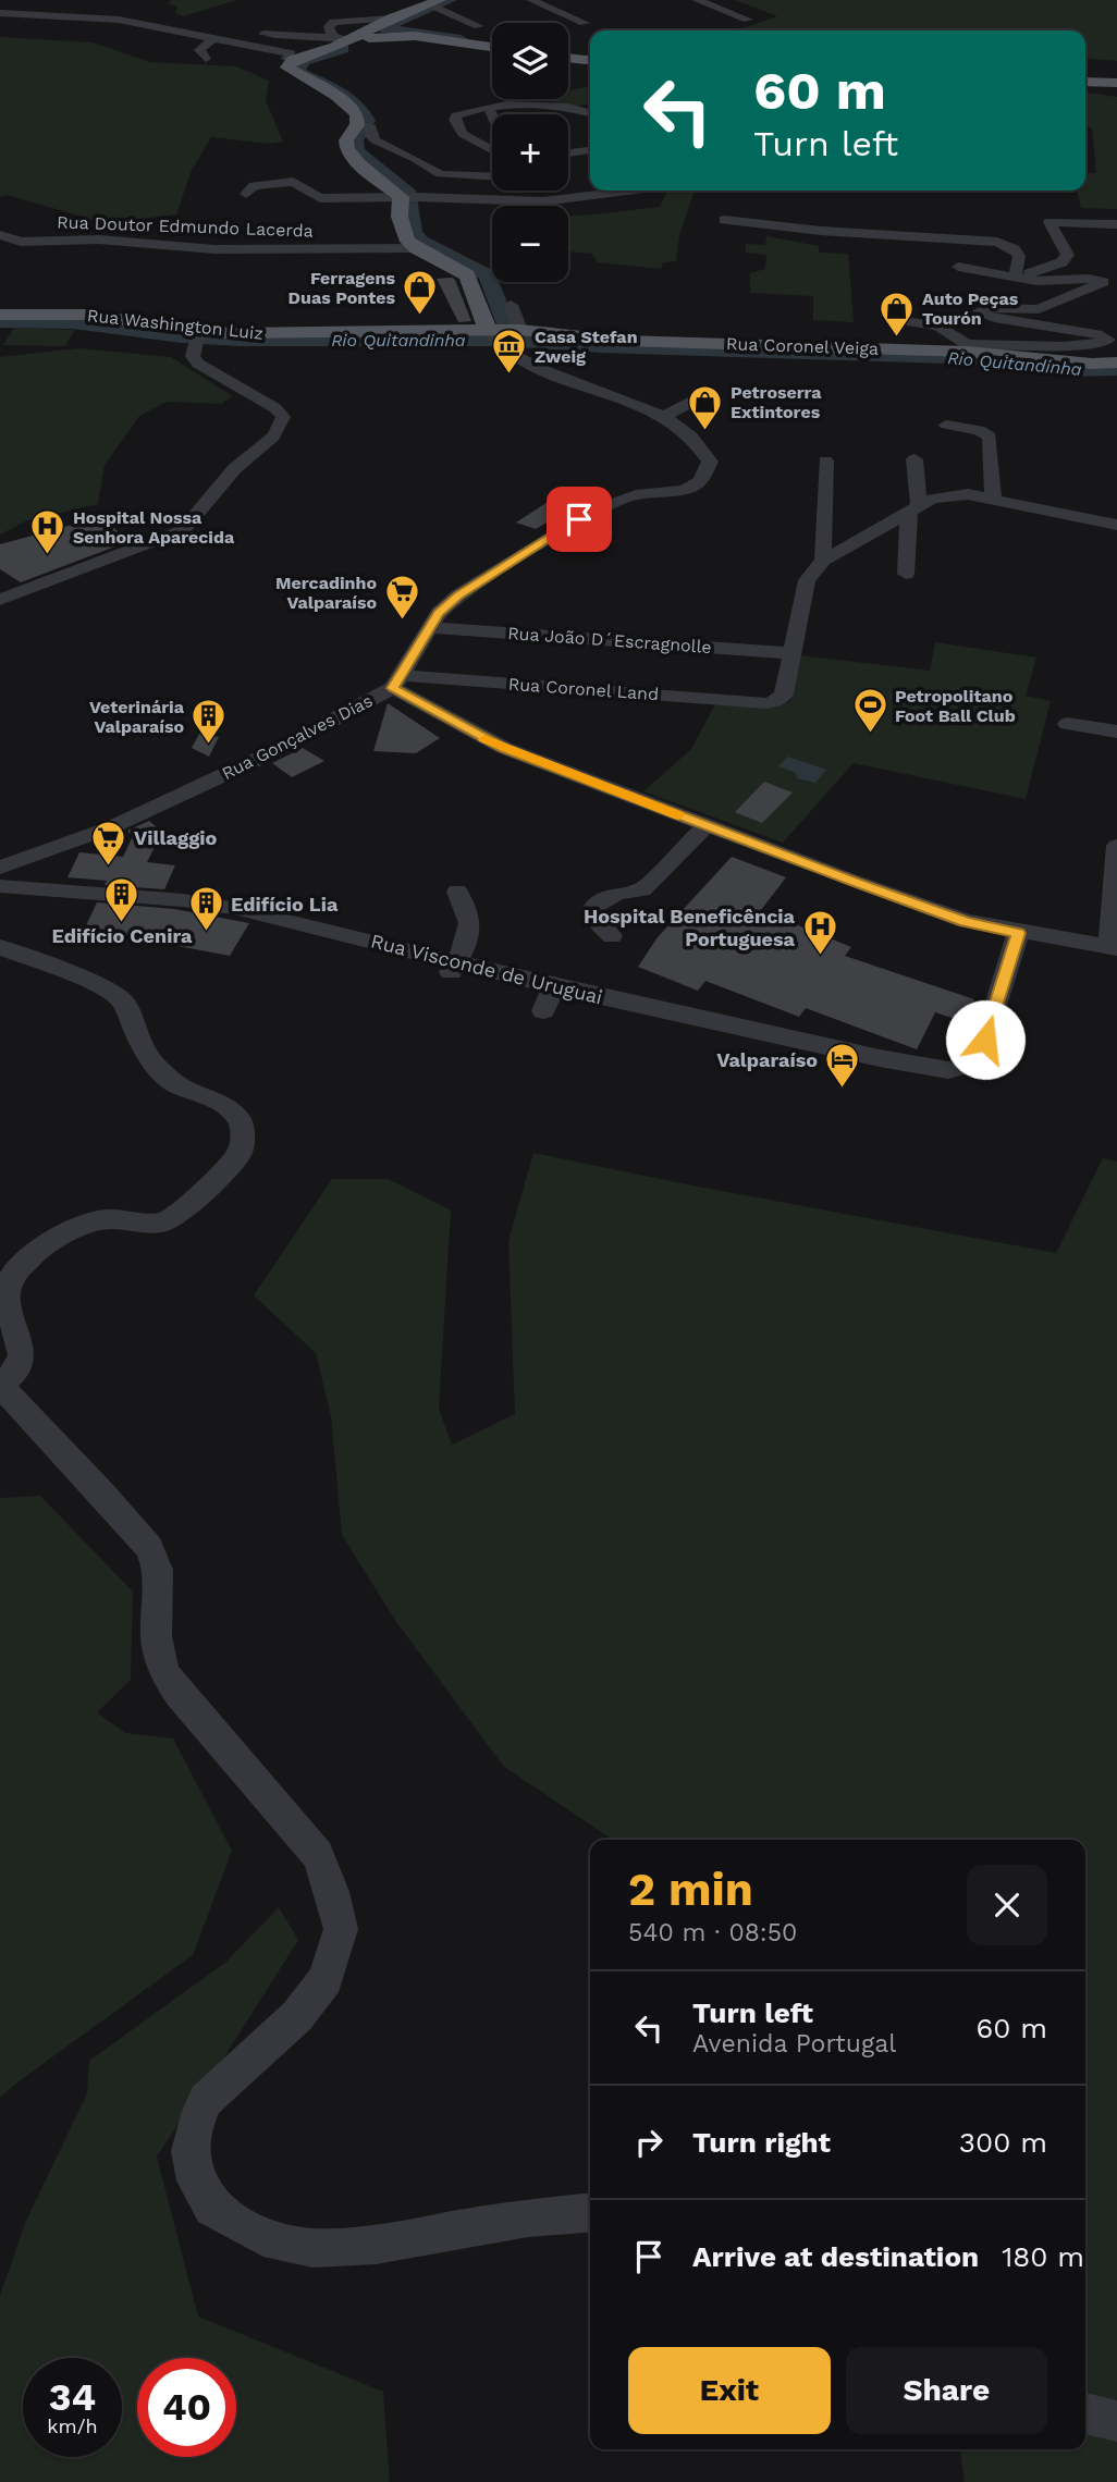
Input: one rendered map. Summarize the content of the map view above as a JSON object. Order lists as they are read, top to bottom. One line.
{"streets":{"main road":["Rua Washington Luiz","Rua Coronel Veiga"],"street":["Rua Doutor Edmundo Lacerda","Rua João D´Escragnolle","Rua Coronel Land","Rua Gonçalves Dias","Rua Visconde de Uruguai"]},"crossings":[["Rua Washington Luiz","Rua Coronel Veiga"],["Rua João D´Escragnolle","Rua Coronel Land"],["Rua Coronel Land","Rua Gonçalves Dias"]],"water":["Rio Quitandinha"],"places":{"shop":["Ferragens Duas Pontes","Auto Peças Tourón","Petroserra Extintores"],"museum":["Casa Stefan Zweig"],"hospital":["Hospital Nossa Senhora Aparecida","Hospital Beneficência Portuguesa"],"supermarket":["Mercadinho Valparaíso","Villaggio"],"sports":["Petropolitano Foot Ball Club"],"building":["Veterinária Valparaíso","Edifício Cenira","Edifício Lia"],"hotel":["Valparaíso"]},"page":{"map_buttons":["+","−"],"turn":["60 m","Turn left"],"heading":["2 min","540 m · 08:50"],"list":[{"name":"Turn left","note":"Avenida Portugal","value":"60 m"},{"name":"Turn right","value":"300 m"},{"name":"Arrive at destination","value":"180 m"}],"buttons":["Exit","Share"],"speed":"34 km/h","limit":"40"}}
